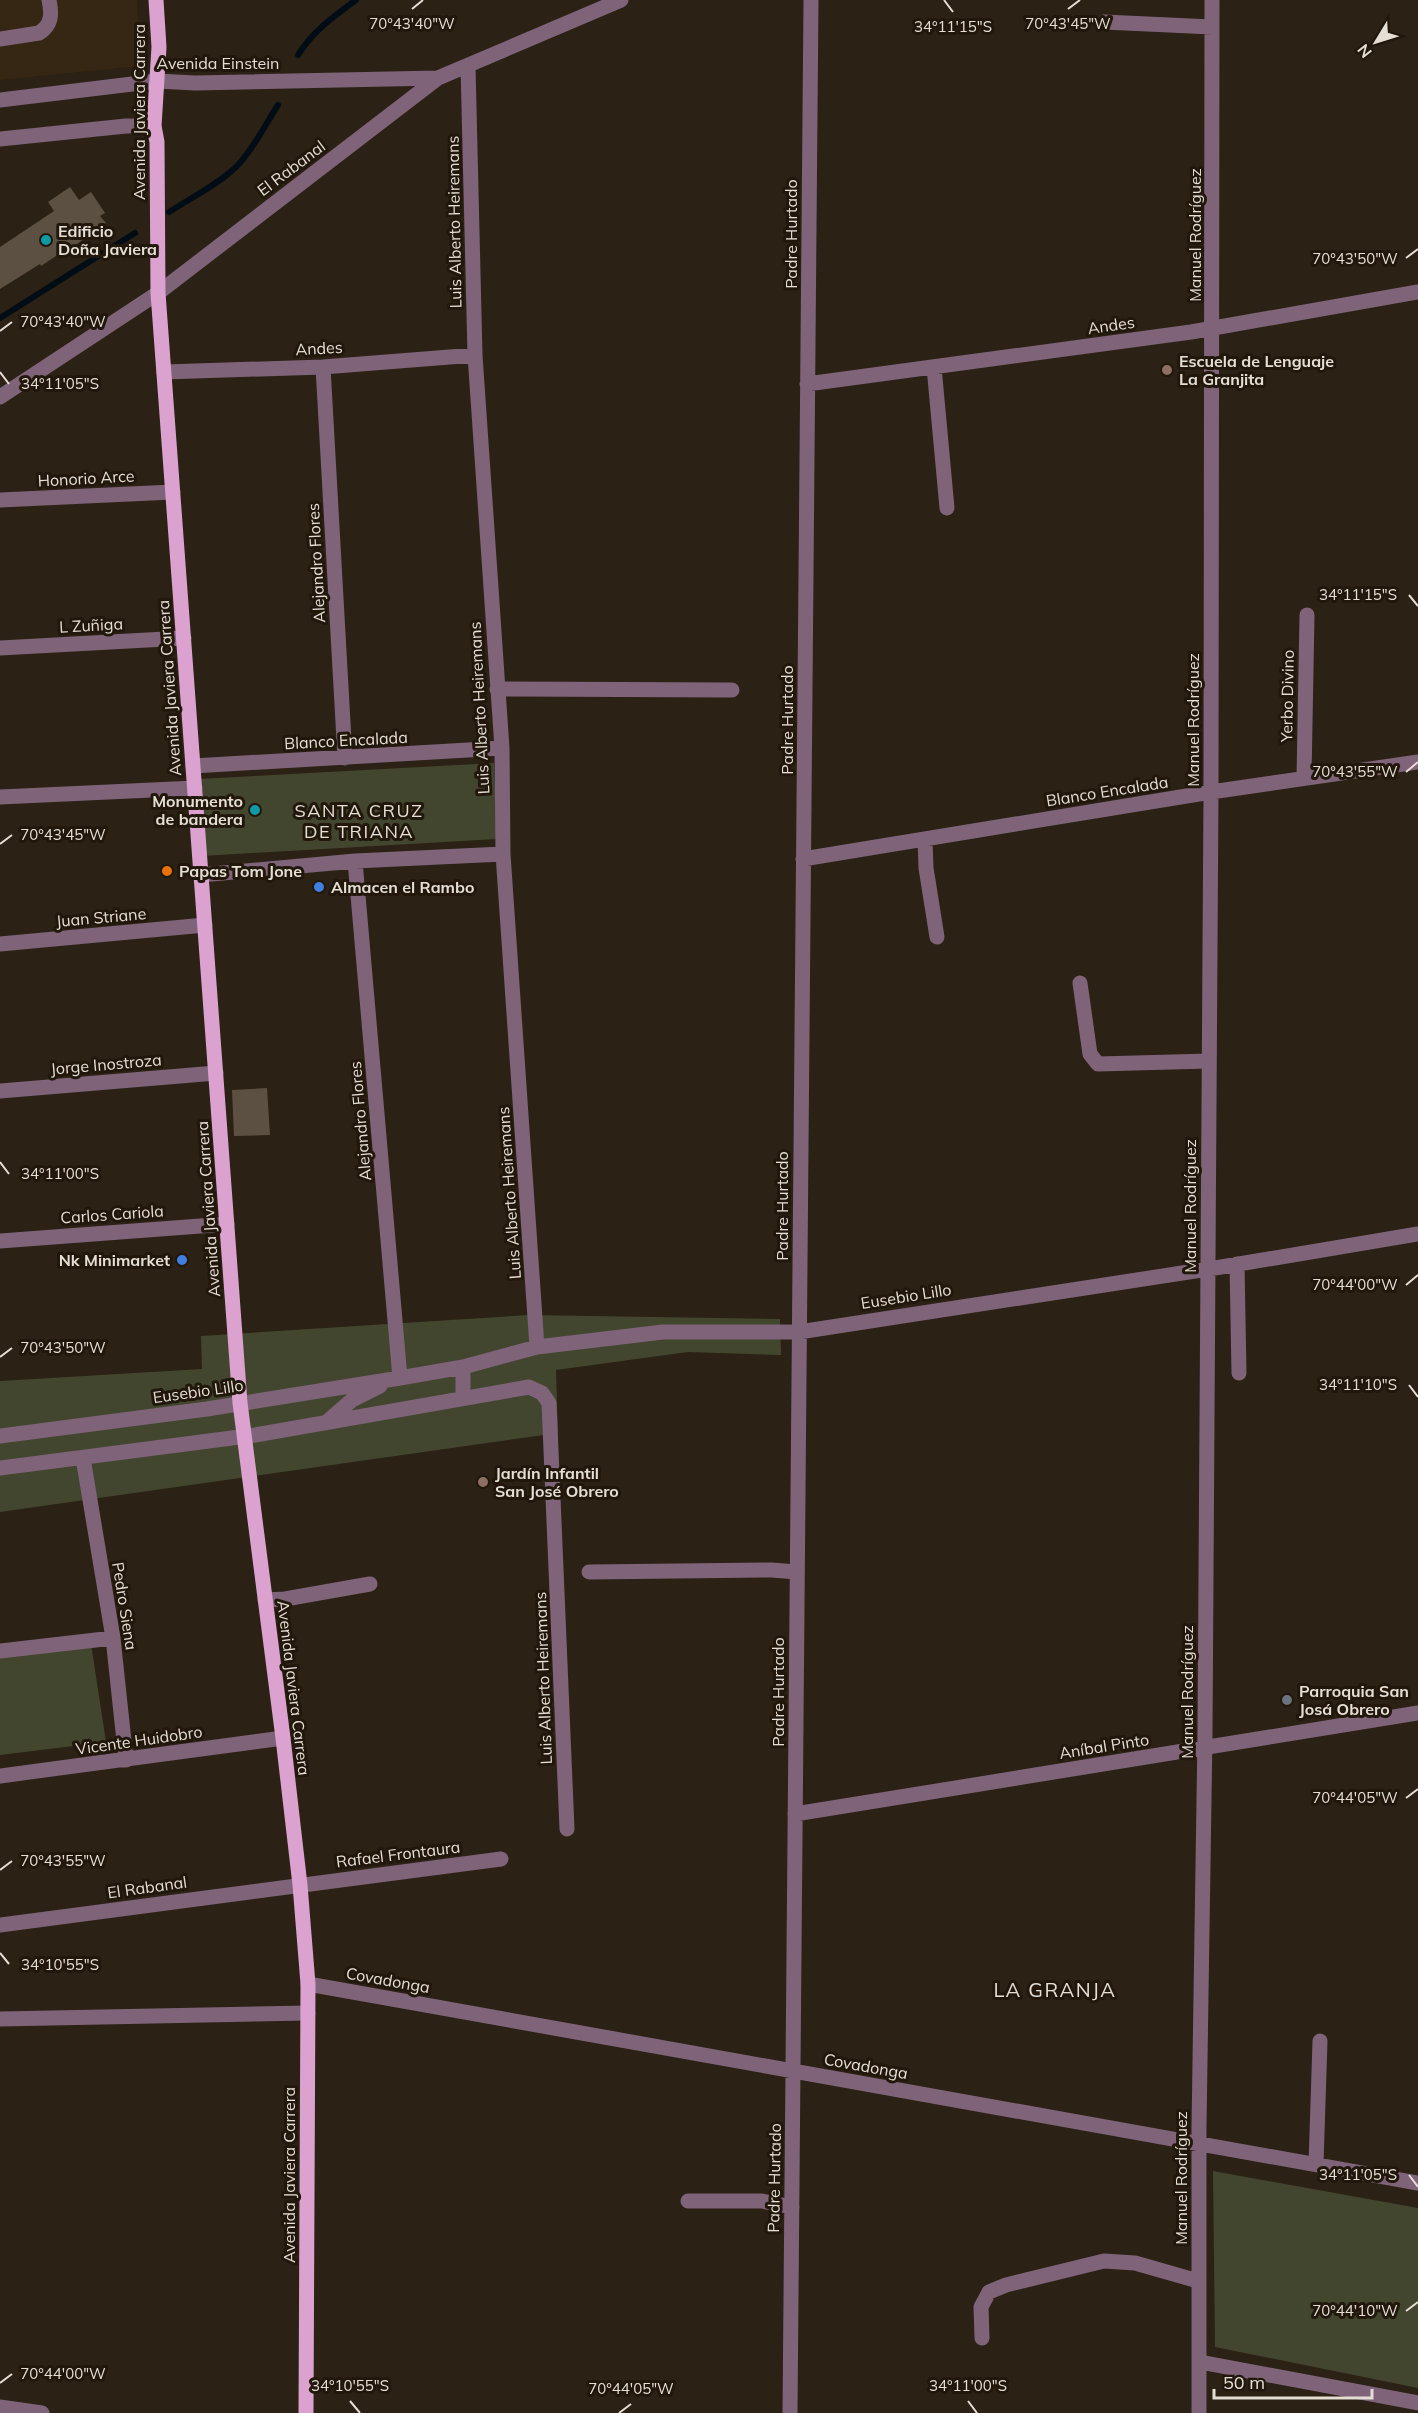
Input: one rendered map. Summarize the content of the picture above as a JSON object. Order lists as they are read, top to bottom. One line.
{"streets":{"main road":["Avenida Javiera Carrera"],"street":["Avenida Einstein","El Rabanal","Luis Alberto Heiremans","Padre Hurtado","Manuel Rodríguez","Andes","Honorio Arce","Alejandro Flores","L Zuñiga","Yerbo Divino","Blanco Encalada","Juan Striane","Jorge Inostroza","Carlos Cariola","Eusebio Lillo","Pedro Siena","Vicente Huidobro","Aníbal Pinto","Rafael Frontaura","Covadonga"]},"crossings":[["Avenida Einstein","Avenida Javiera Carrera"],["Avenida Einstein","El Rabanal"],["Avenida Javiera Carrera","El Rabanal"],["Avenida Javiera Carrera","Andes"],["Avenida Javiera Carrera","Honorio Arce"],["Avenida Javiera Carrera","L Zuñiga"],["Avenida Javiera Carrera","Blanco Encalada"],["Avenida Javiera Carrera","Juan Striane"],["Avenida Javiera Carrera","Jorge Inostroza"],["Avenida Javiera Carrera","Carlos Cariola"],["Avenida Javiera Carrera","Eusebio Lillo"],["Avenida Javiera Carrera","Vicente Huidobro"],["Avenida Javiera Carrera","Rafael Frontaura"],["Avenida Javiera Carrera","Covadonga"],["El Rabanal","Luis Alberto Heiremans"],["El Rabanal","Rafael Frontaura"],["Luis Alberto Heiremans","Andes"],["Luis Alberto Heiremans","Blanco Encalada"],["Luis Alberto Heiremans","Eusebio Lillo"],["Padre Hurtado","Andes"],["Padre Hurtado","Blanco Encalada"],["Padre Hurtado","Eusebio Lillo"],["Padre Hurtado","Aníbal Pinto"],["Padre Hurtado","Covadonga"],["Manuel Rodríguez","Andes"],["Manuel Rodríguez","Blanco Encalada"],["Manuel Rodríguez","Eusebio Lillo"],["Manuel Rodríguez","Aníbal Pinto"],["Manuel Rodríguez","Covadonga"],["Andes","Alejandro Flores"],["Alejandro Flores","Blanco Encalada"],["Alejandro Flores","Eusebio Lillo"],["Yerbo Divino","Blanco Encalada"],["Pedro Siena","Vicente Huidobro"]],"districts":["SANTA CRUZ DE TRIANA","LA GRANJA"],"places":["Edificio Doña Javiera","Escuela de Lenguaje La Granjita","Monumento de bandera","Papas Tom Jone","Almacen el Rambo","Nk Minimarket","Jardín Infantil San José Obrero","Parroquia San Josá Obrero"],"scale_bar":"50 m","north":"bottom left","coordinates":["70°43'40\"W","70°43'45\"W","34°11'15\"S","70°43'50\"W","34°11'05\"S","70°43'55\"W","34°11'00\"S","70°44'00\"W","34°11'10\"S","70°44'05\"W","34°10'55\"S","70°44'10\"W"]}
